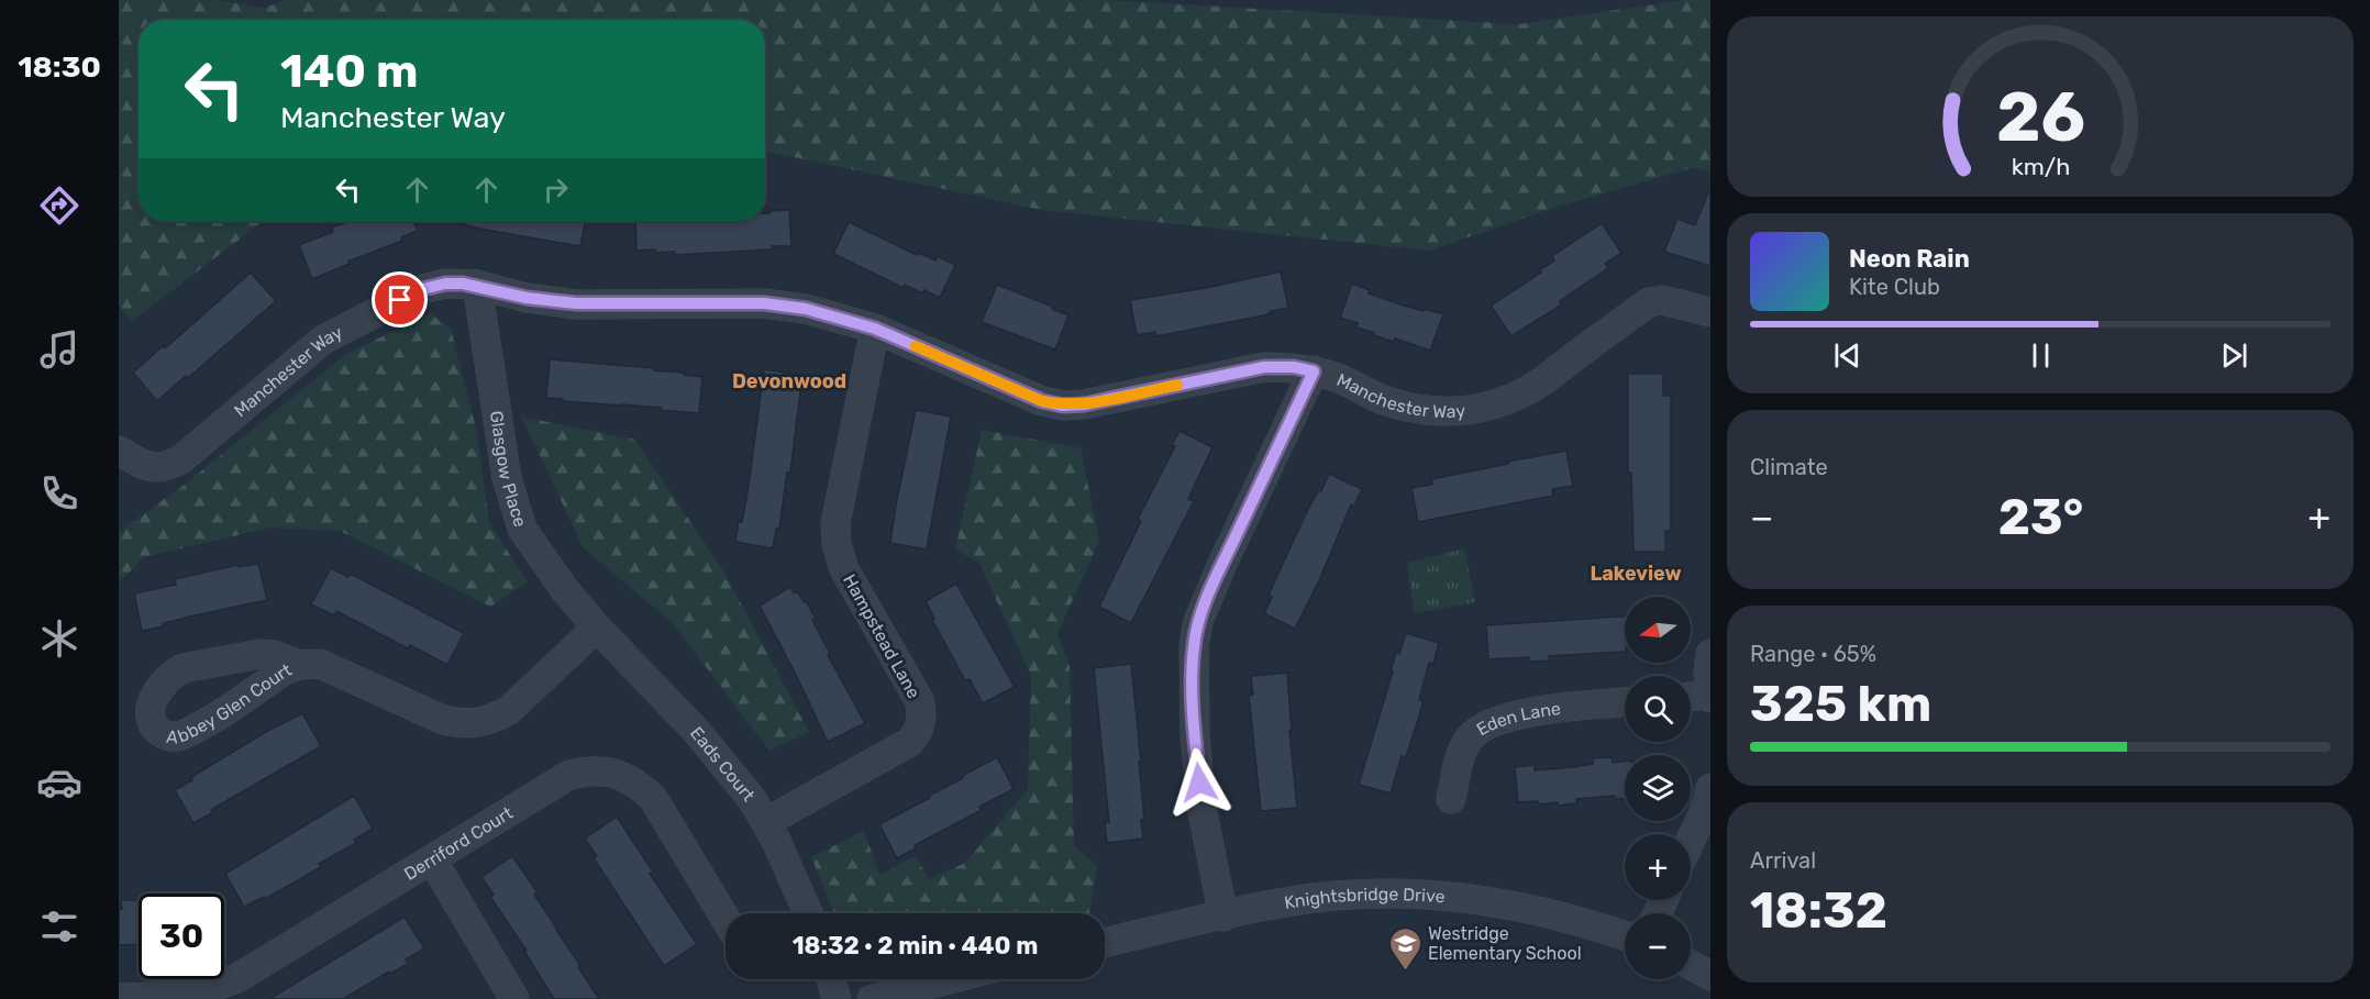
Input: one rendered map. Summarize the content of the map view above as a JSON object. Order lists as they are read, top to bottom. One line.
{"streets":{"street":["Manchester Way","Glasgow Place","Hampstead Lane","Abbey Glen Court","Eden Lane","Eads Court","Derriford Court","Knightsbridge Drive"]},"crossings":[["Manchester Way","Glasgow Place"],["Manchester Way","Hampstead Lane"],["Glasgow Place","Abbey Glen Court"],["Glasgow Place","Eads Court"],["Hampstead Lane","Eads Court"],["Abbey Glen Court","Eads Court"]],"districts":["Devonwood","Lakeview"],"places":{"school or university":["Westridge Elementary School"]},"north":"left","page":{"tabs":"18:30","turn":["140 m","Manchester Way"],"song":["Neon Rain","Kite Club"],"tile":["Climate",["Range · 65%","325 km"],["Arrival","18:32"]],"heat":["−","23°","+"],"map_buttons":["+","−"],"limit":"30","trip":"18:32 · 2 min · 440 m","gauge":["26","km/h"]}}
